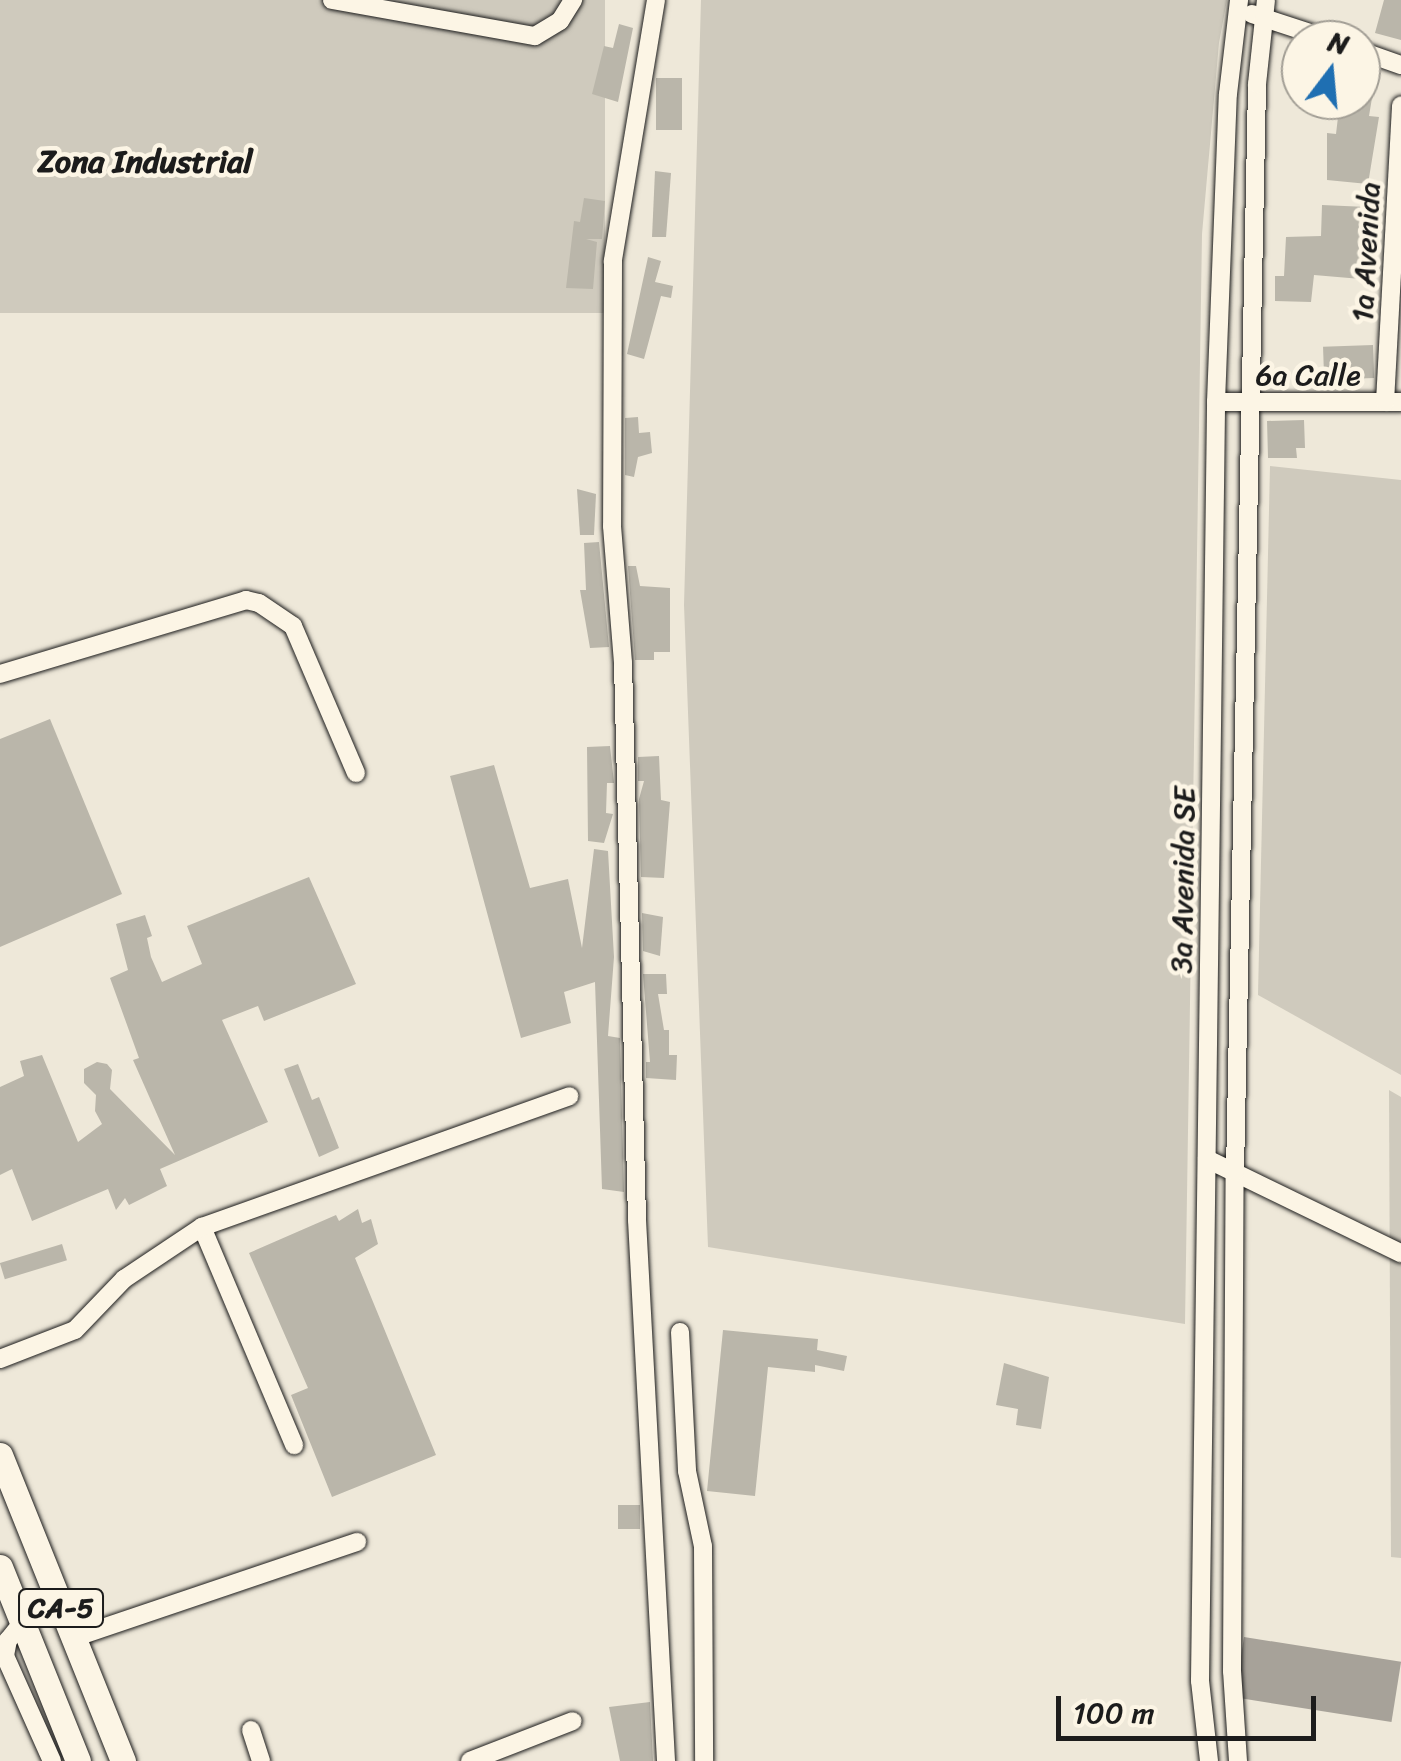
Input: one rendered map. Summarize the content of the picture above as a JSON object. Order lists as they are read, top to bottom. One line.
{"streets":{"highway":["CA-5"],"street":["1a Avenida","6a Calle","3a Avenida SE"]},"crossings":[["1a Avenida","6a Calle"],["6a Calle","3a Avenida SE"]],"districts":["Zona Industrial"],"scale_bar":"100 m","north":"top"}
